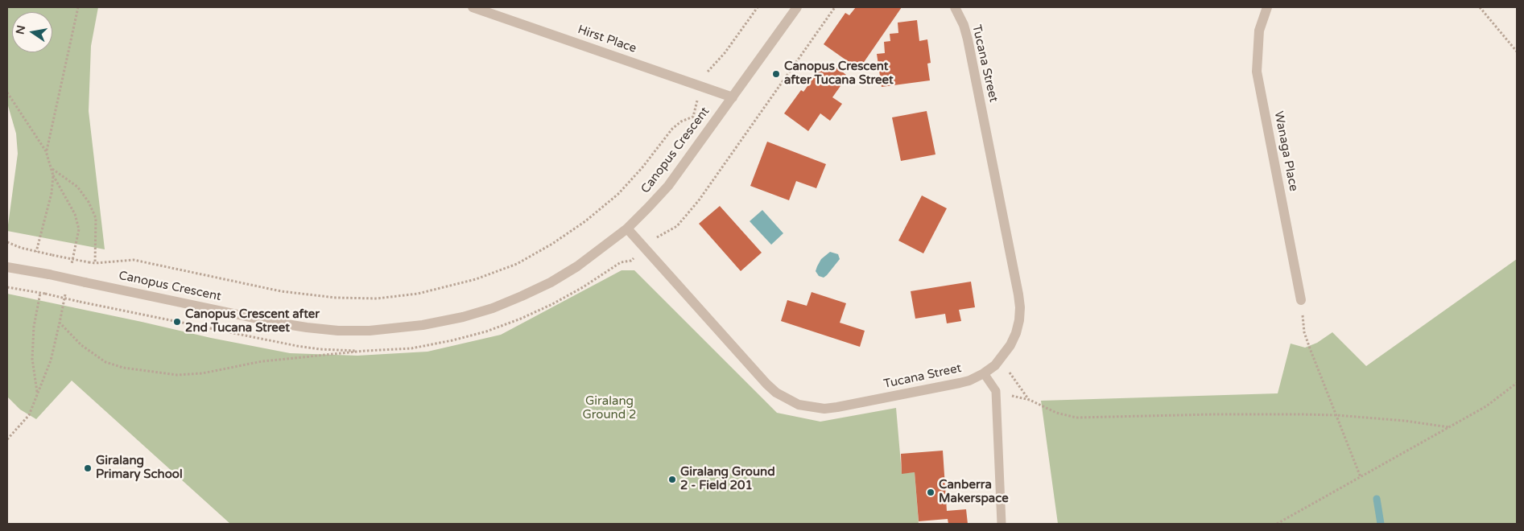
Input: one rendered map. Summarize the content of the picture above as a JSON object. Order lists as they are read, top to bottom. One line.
{"streets":{"street":["Hirst Place","Tucana Street","Canopus Crescent","Wanaga Place"]},"crossings":[["Hirst Place","Canopus Crescent"],["Tucana Street","Canopus Crescent"]],"parks":["Giralang Ground 2"],"places":["Canopus Crescent after Tucana Street","Canopus Crescent after 2nd Tucana Street","Giralang Primary School","Giralang Ground 2 - Field 201","Canberra Makerspace"],"north":"left"}
